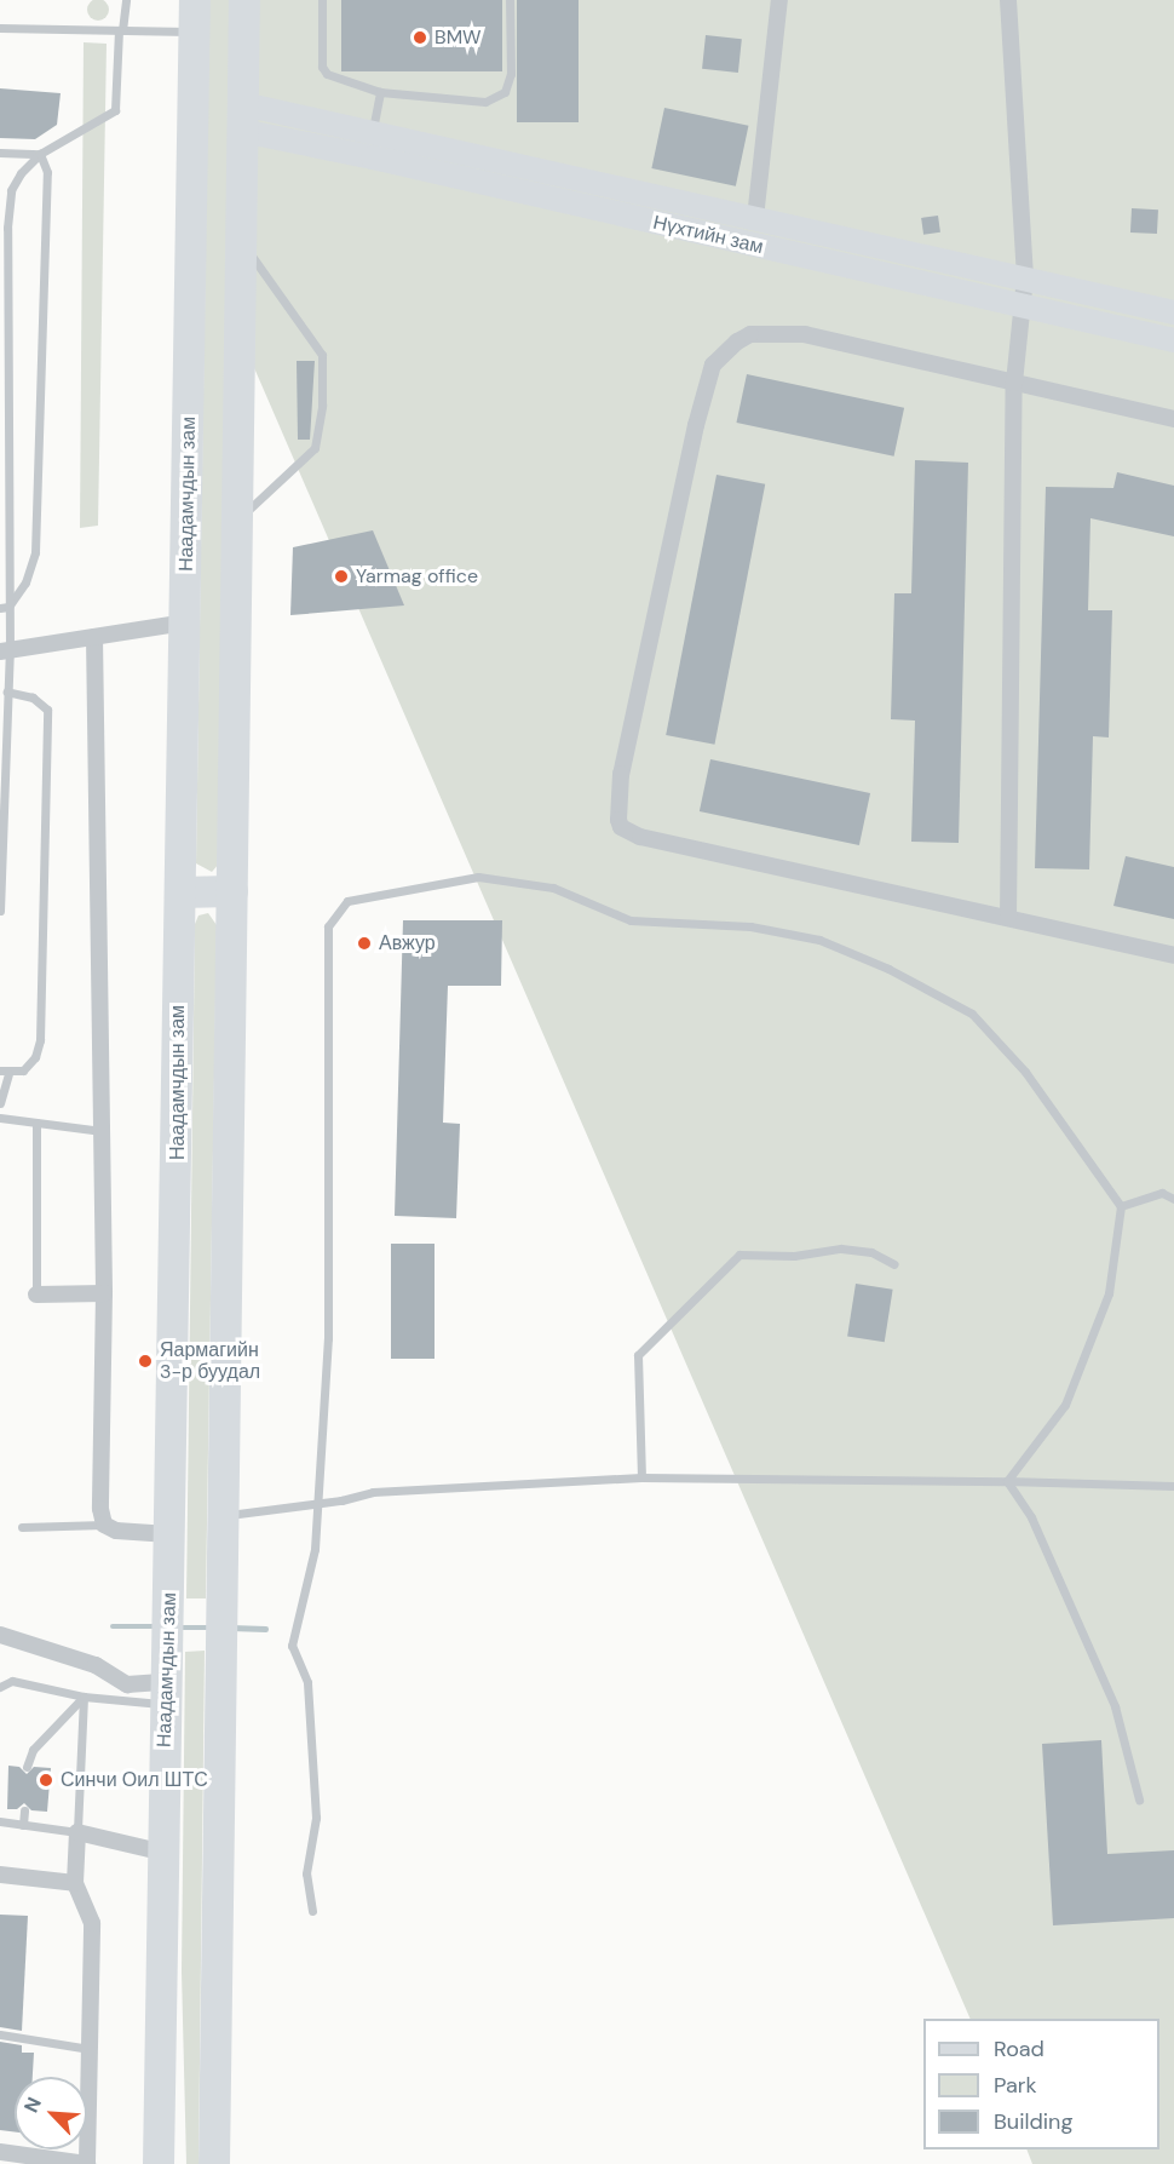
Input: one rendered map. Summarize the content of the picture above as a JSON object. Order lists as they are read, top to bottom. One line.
{"streets":{"highway":["Наадамчдын зам"],"main road":["Нүхтийн зам"]},"places":["BMW","Yarmag office","Авжур","Яармагийн 3-р буудал","Синчи Оил ШТС"],"legend":["Road","Park","Building"],"north":"top left"}
